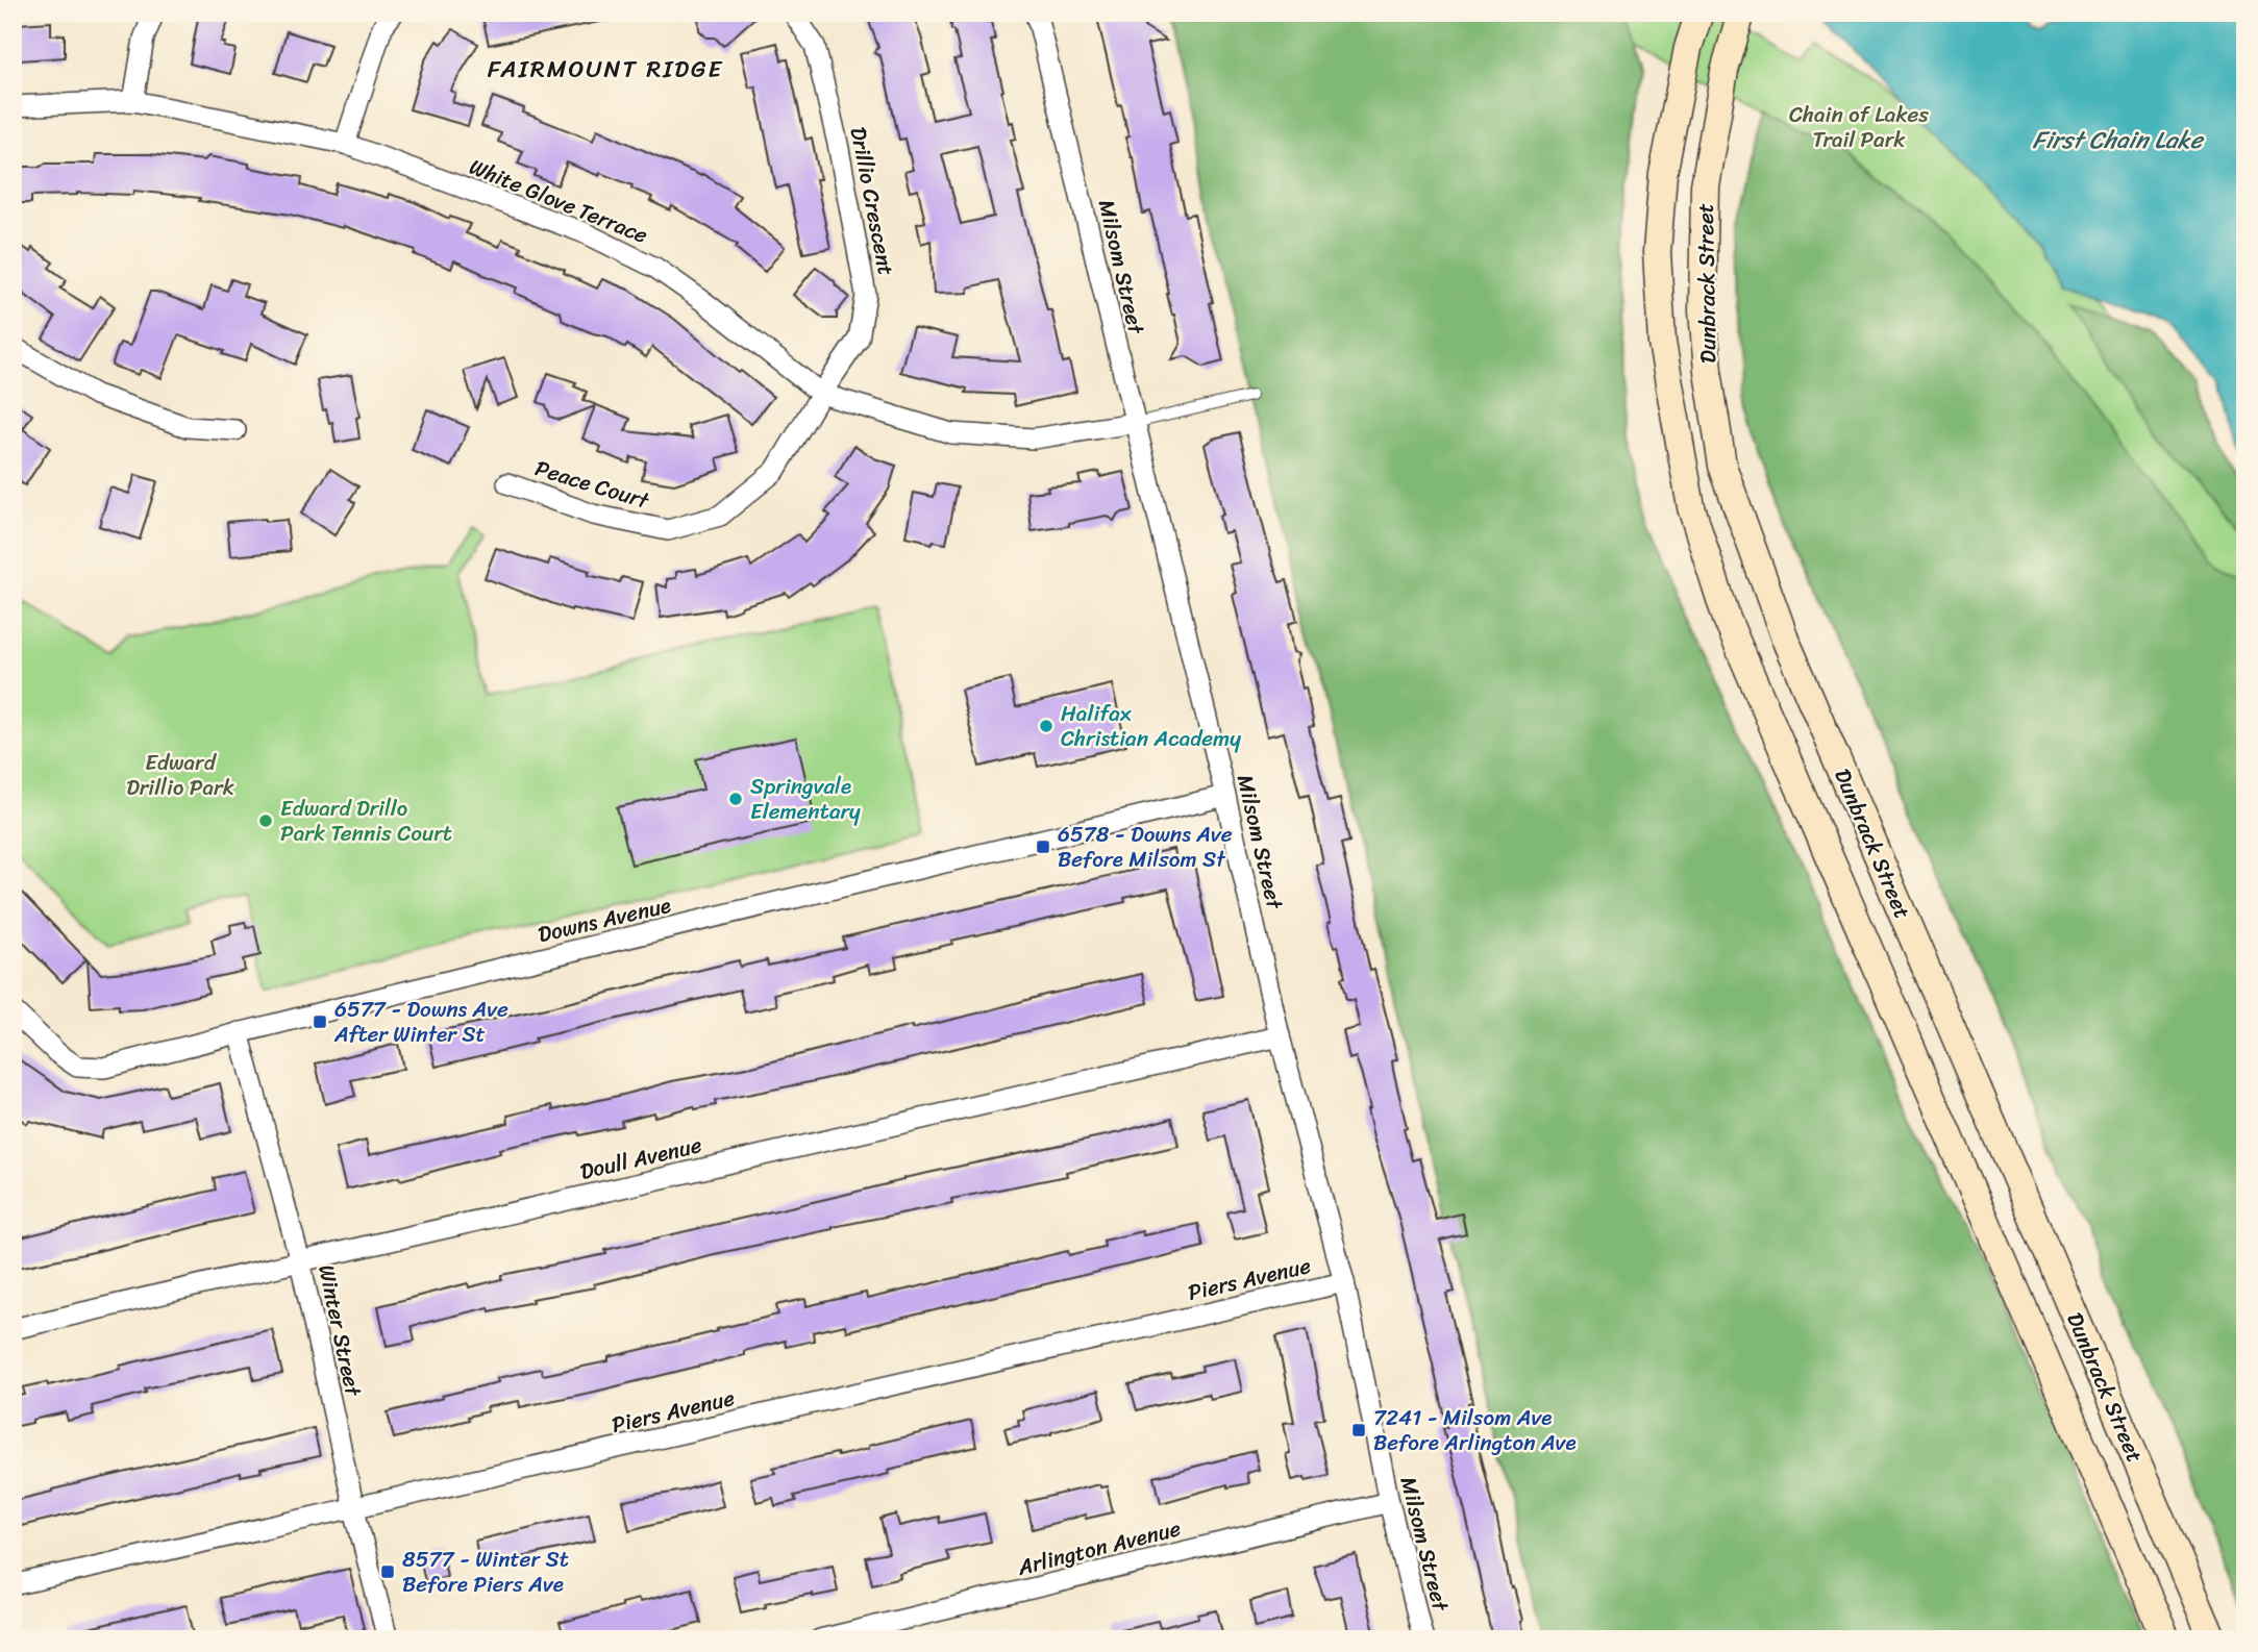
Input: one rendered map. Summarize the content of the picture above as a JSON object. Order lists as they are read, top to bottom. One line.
{"streets":{"main road":["Dunbrack Street"],"street":["White Glove Terrace","Drillio Crescent","Milsom Street","Peace Court","Downs Avenue","Doull Avenue","Piers Avenue","Winter Street","Arlington Avenue"]},"crossings":[["White Glove Terrace","Drillio Crescent"],["White Glove Terrace","Milsom Street"],["White Glove Terrace","Peace Court"],["Drillio Crescent","Peace Court"],["Milsom Street","Downs Avenue"],["Milsom Street","Doull Avenue"],["Milsom Street","Piers Avenue"],["Milsom Street","Arlington Avenue"],["Downs Avenue","Winter Street"],["Doull Avenue","Winter Street"],["Piers Avenue","Winter Street"]],"districts":["FAIRMOUNT RIDGE"],"water":["First Chain Lake"],"parks":["Chain of Lakes Trail Park","Edward Drillio Park"],"places":{"other":["Halifax Christian Academy","Springvale Elementary","Edward Drillo Park Tennis Court"],"transit":["6578 - Downs Ave Before Milsom St","6577 - Downs Ave After Winter St","7241 - Milsom Ave Before Arlington Ave","8577 - Winter St Before Piers Ave"]}}
